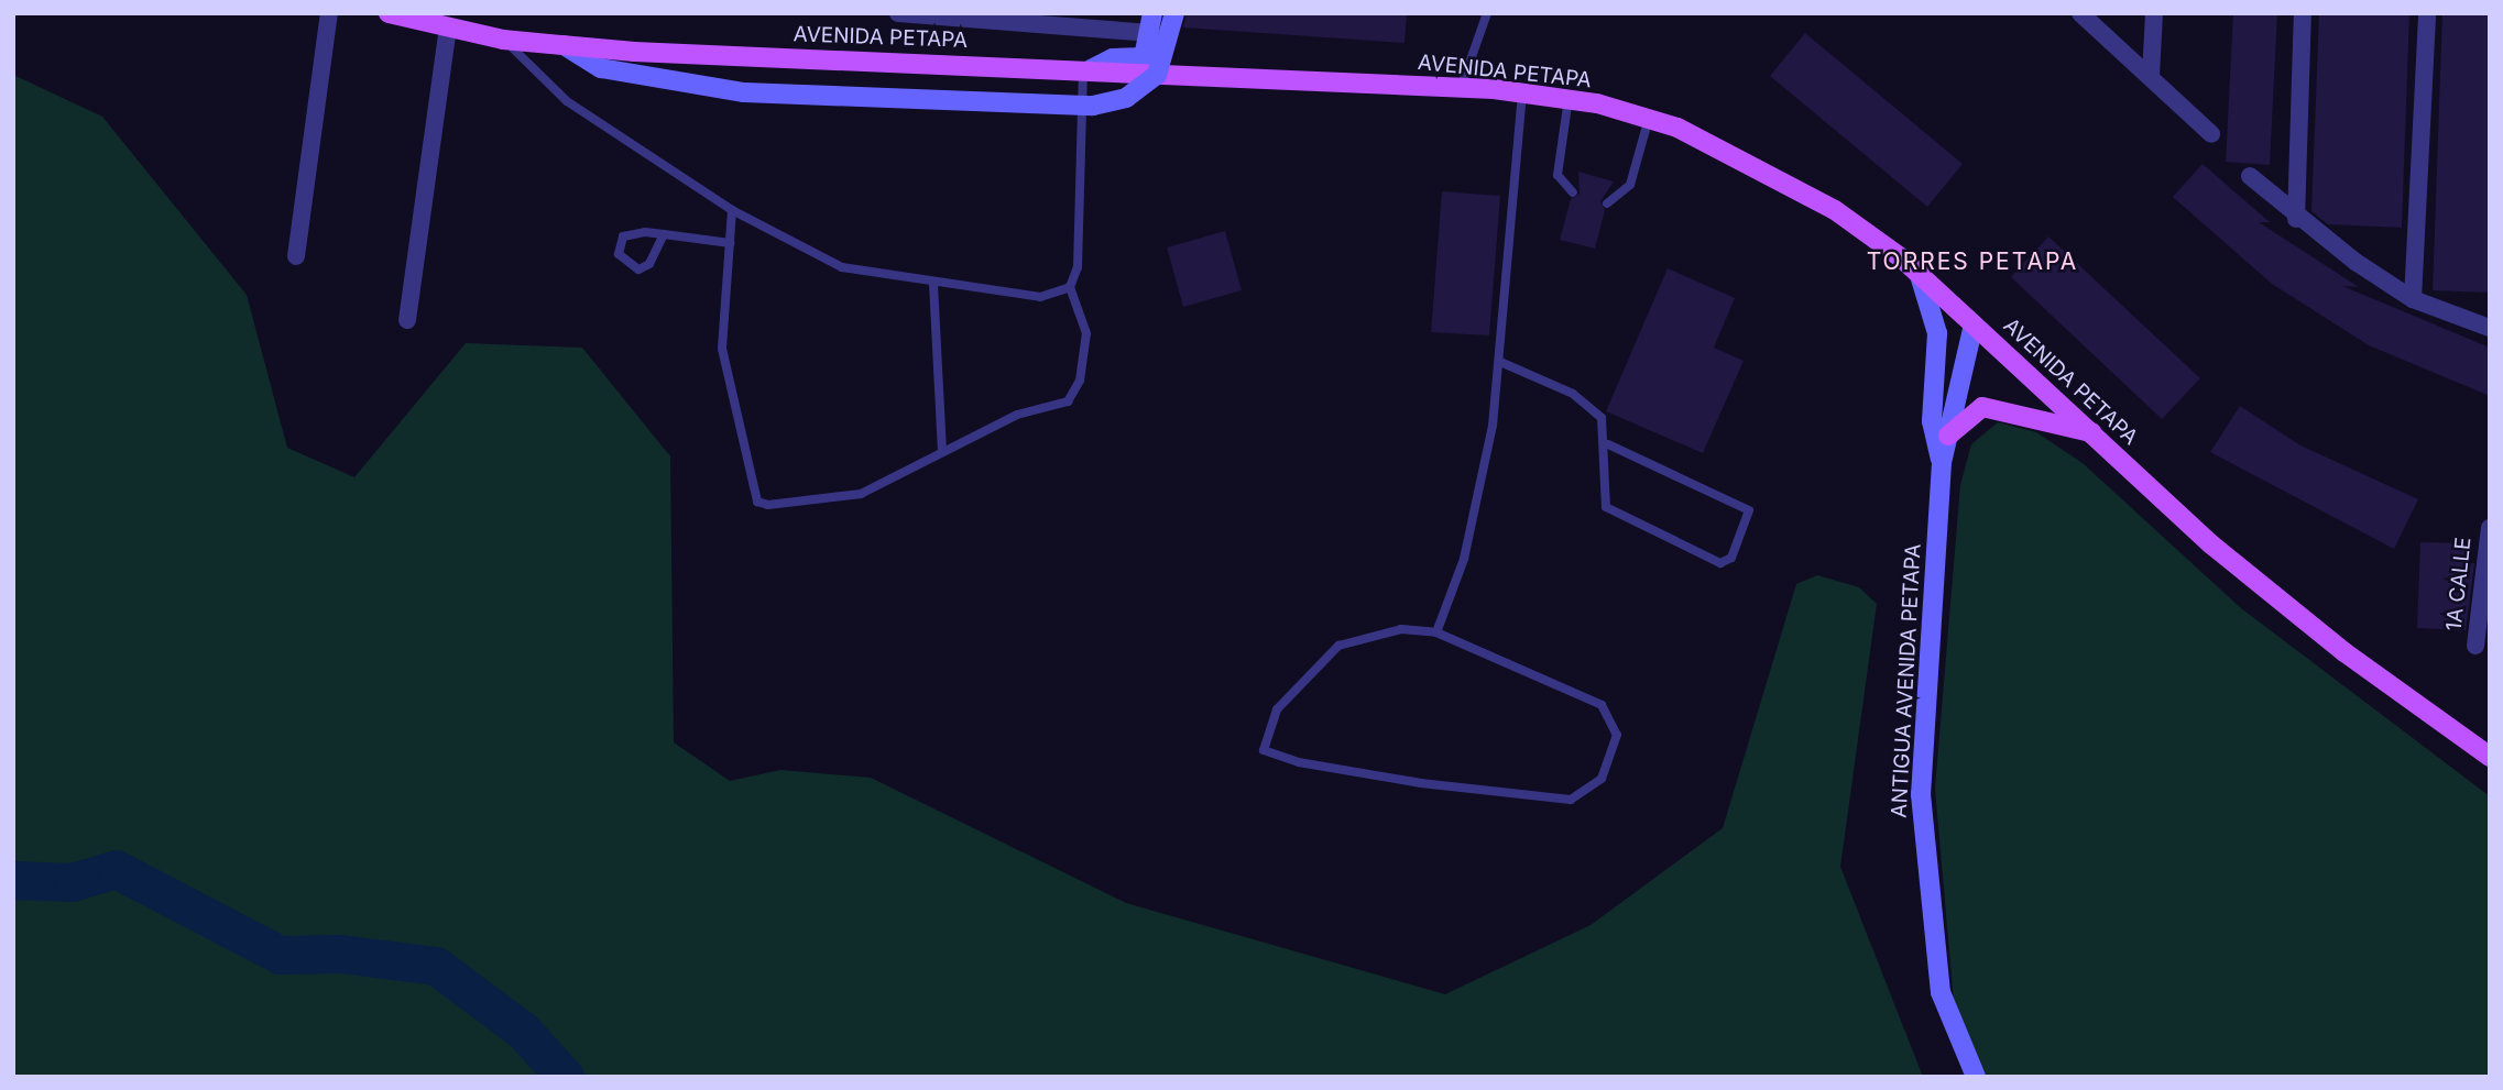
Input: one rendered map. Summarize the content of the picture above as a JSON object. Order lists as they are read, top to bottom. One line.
{"streets":{"main road":["AVENIDA PETAPA","ANTIGUA AVENIDA PETAPA"],"street":["1A CALLE"]},"crossings":[["AVENIDA PETAPA","ANTIGUA AVENIDA PETAPA"]],"districts":["TORRES PETAPA"]}
